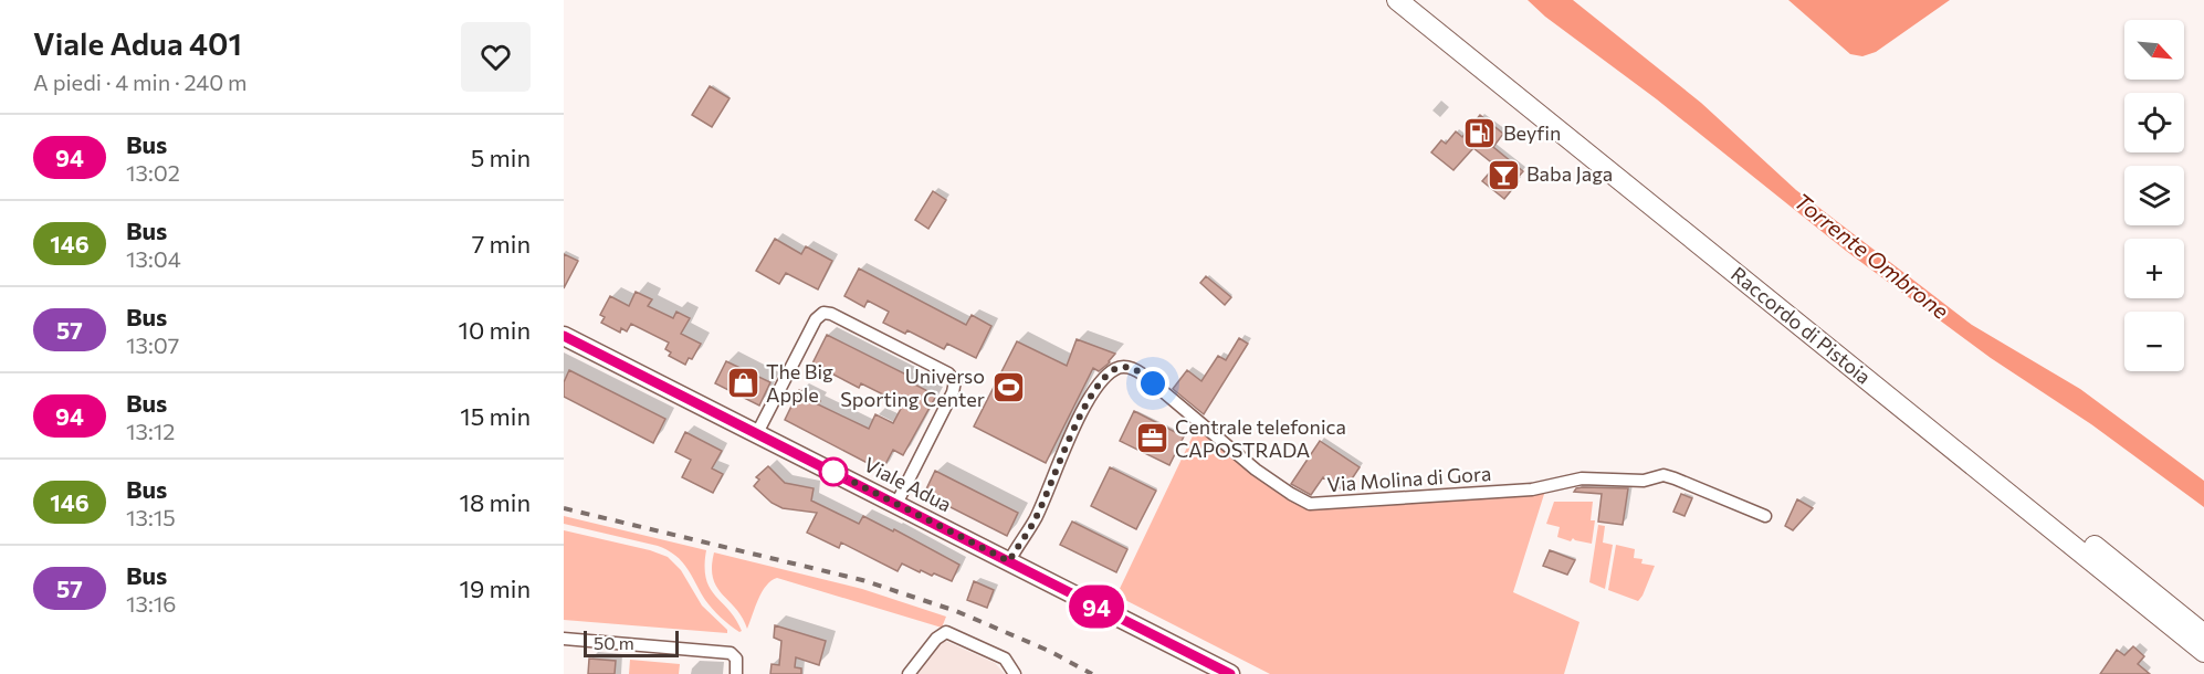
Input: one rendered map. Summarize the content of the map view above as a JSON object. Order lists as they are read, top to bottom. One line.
{"streets":{"highway":["Raccordo di Pistoia"],"main road":["Viale Adua"],"street":["Via Molina di Gora"]},"crossings":[["Via Molina di Gora","Viale Adua"]],"water":["Torrente Ombrone"],"places":{"fuel station":["Beyfin"],"bar":["Baba Jaga"],"shop":["The Big Apple"],"sports":["Universo Sporting Center"],"office":["Centrale telefonica CAPOSTRADA"]},"lines":["bus line 94"],"scale_bar":"50 m","north":"bottom right","page":{"heading":["Viale Adua 401","A piedi · 4 min · 240 m"],"on_map":"94","map_buttons":["+","−"],"list":[{"mark":"94","name":"Bus","note":"13:02","value":"5 min"},{"mark":"146","name":"Bus","note":"13:04","value":"7 min"},{"mark":"57","name":"Bus","note":"13:07","value":"10 min"},{"mark":"94","name":"Bus","note":"13:12","value":"15 min"},{"mark":"146","name":"Bus","note":"13:15","value":"18 min"},{"mark":"57","name":"Bus","note":"13:16","value":"19 min"}],"scale":"50 m"}}
